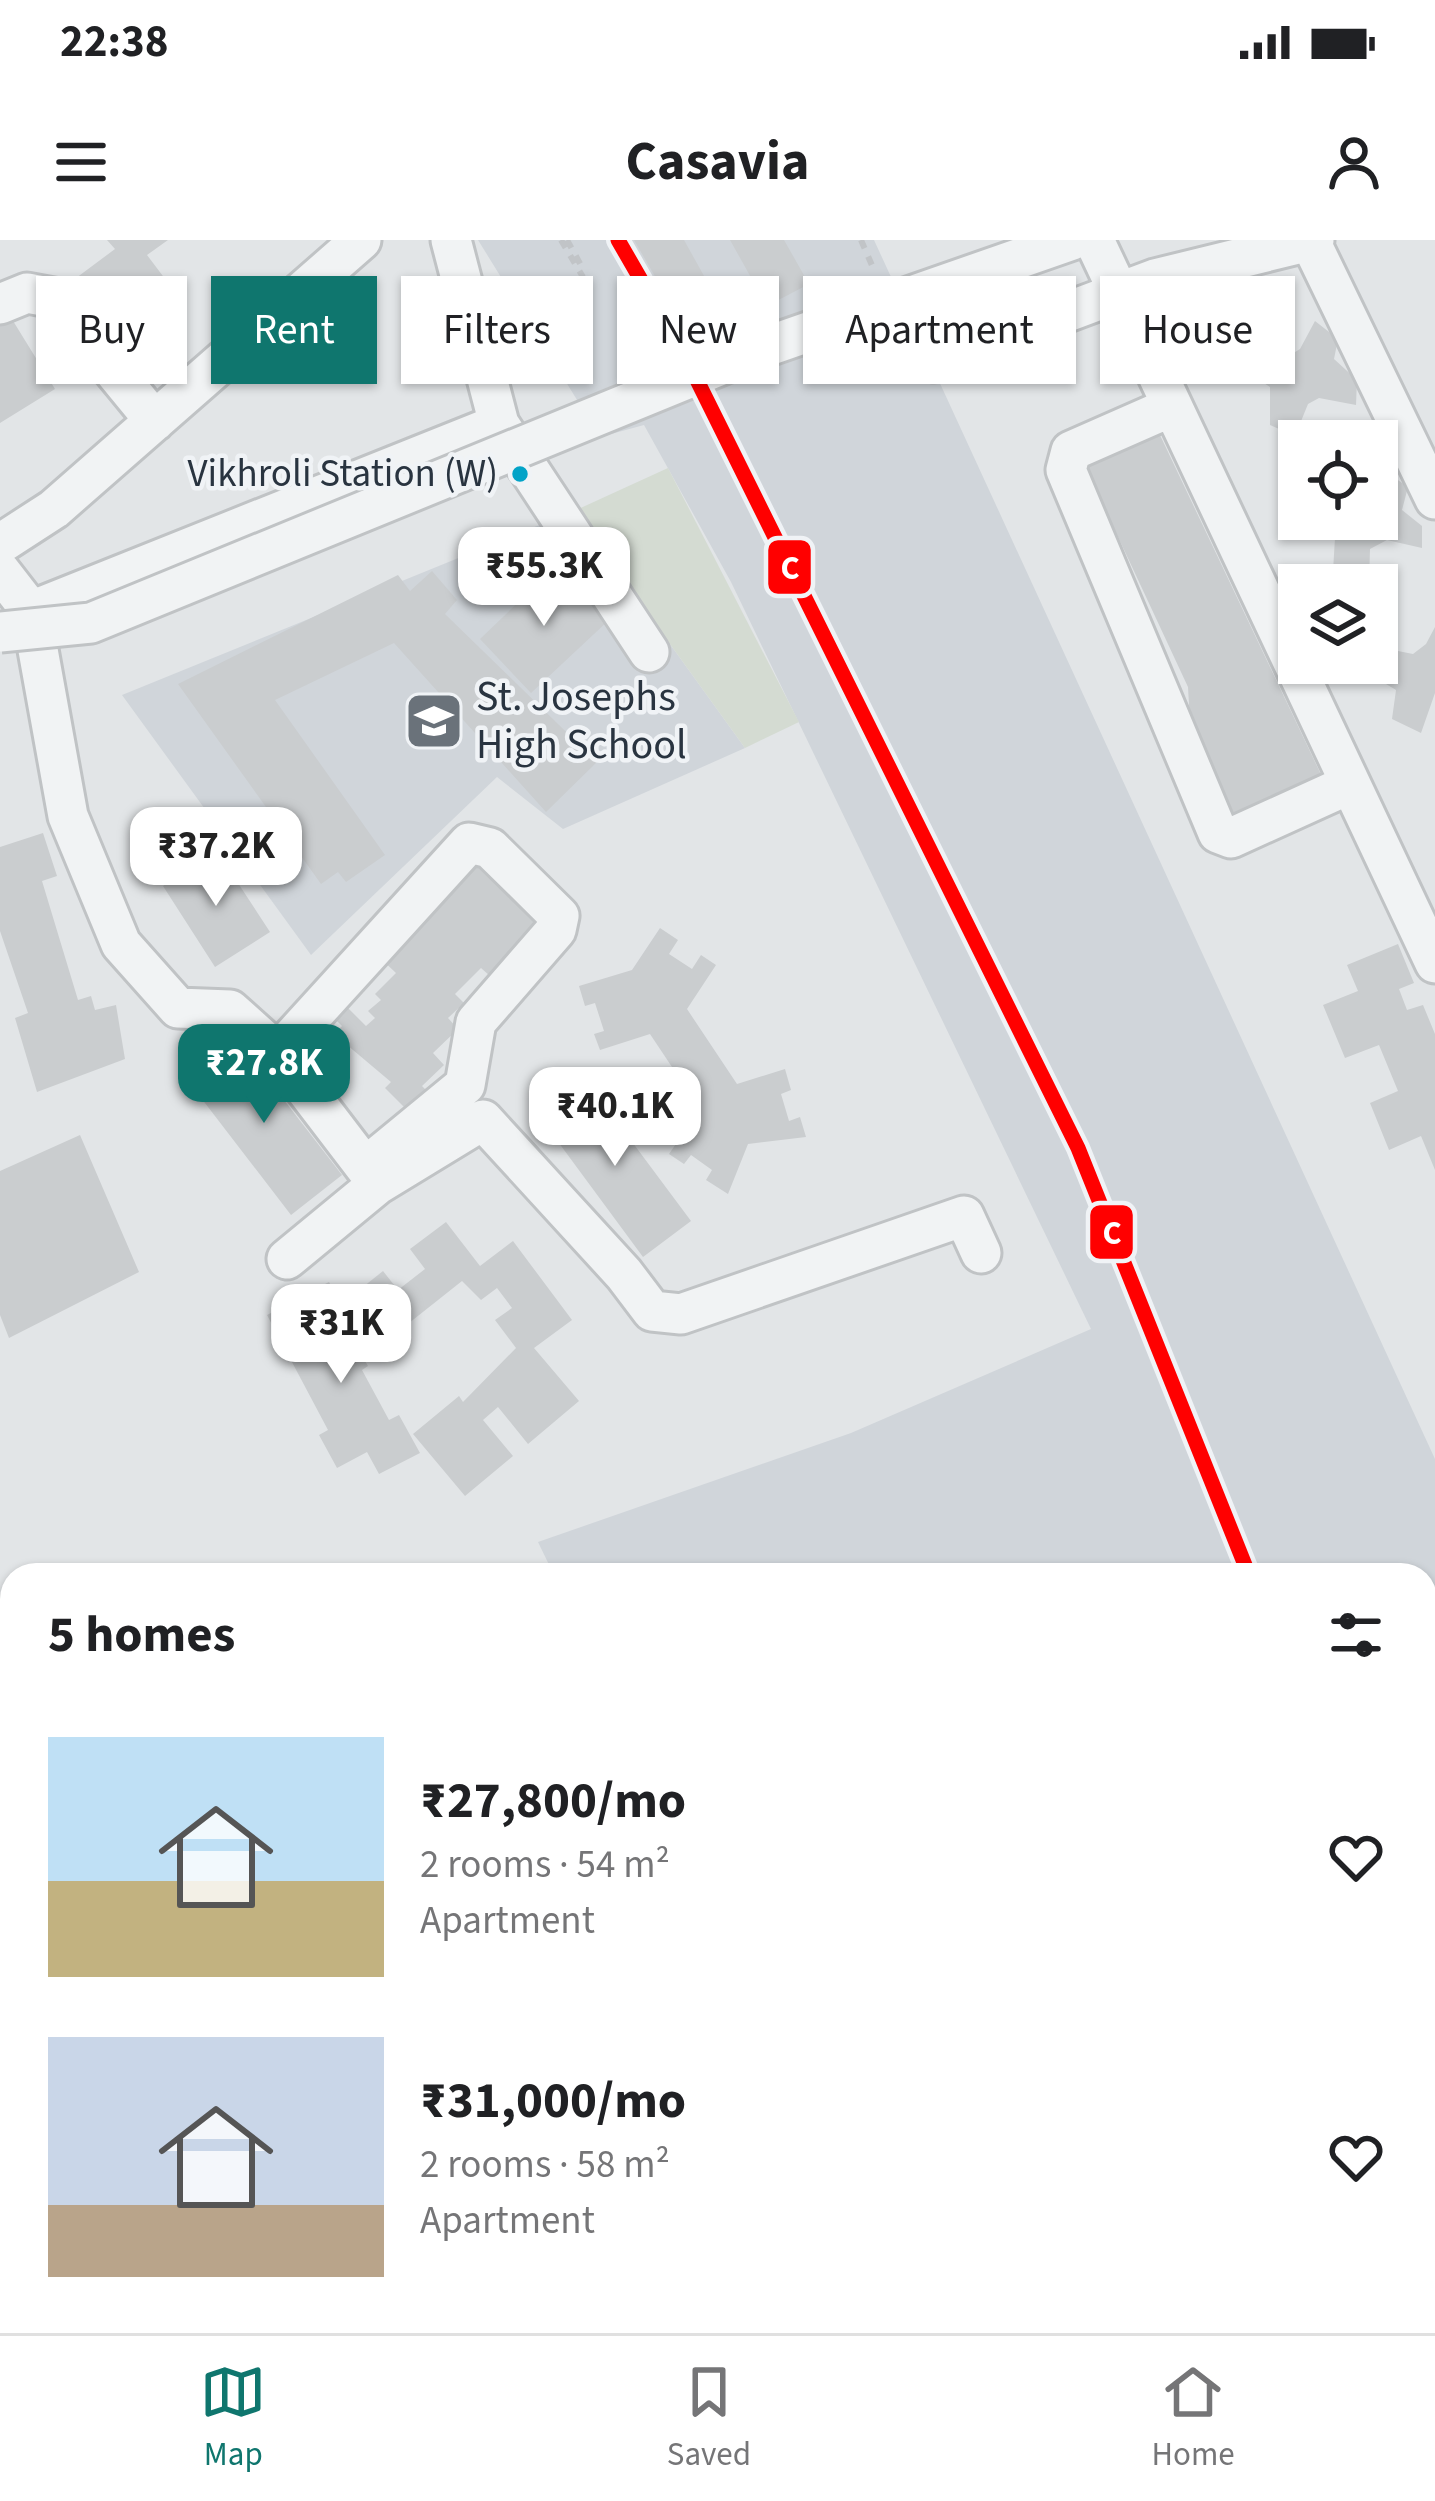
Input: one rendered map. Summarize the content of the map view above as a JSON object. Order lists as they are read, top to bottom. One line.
{"places":{"other":["Vikhroli Station (W)"],"school or university":["St. Josephs High School"]},"lines":["transit line C"],"page":{"status":"22:38","header":"Casavia","chip":["Buy","Rent","Filters","New","Apartment","House"],"price":["₹55.3K","₹37.2K","₹27.8K","₹40.1K","₹31K"],"heading":"5 homes","list":[{"name":"₹27,800/mo","note":"2 rooms · 54 m² · Apartment"},{"name":"₹31,000/mo","note":"2 rooms · 58 m² · Apartment"}],"tabs":["Map","Saved","Home"]}}
